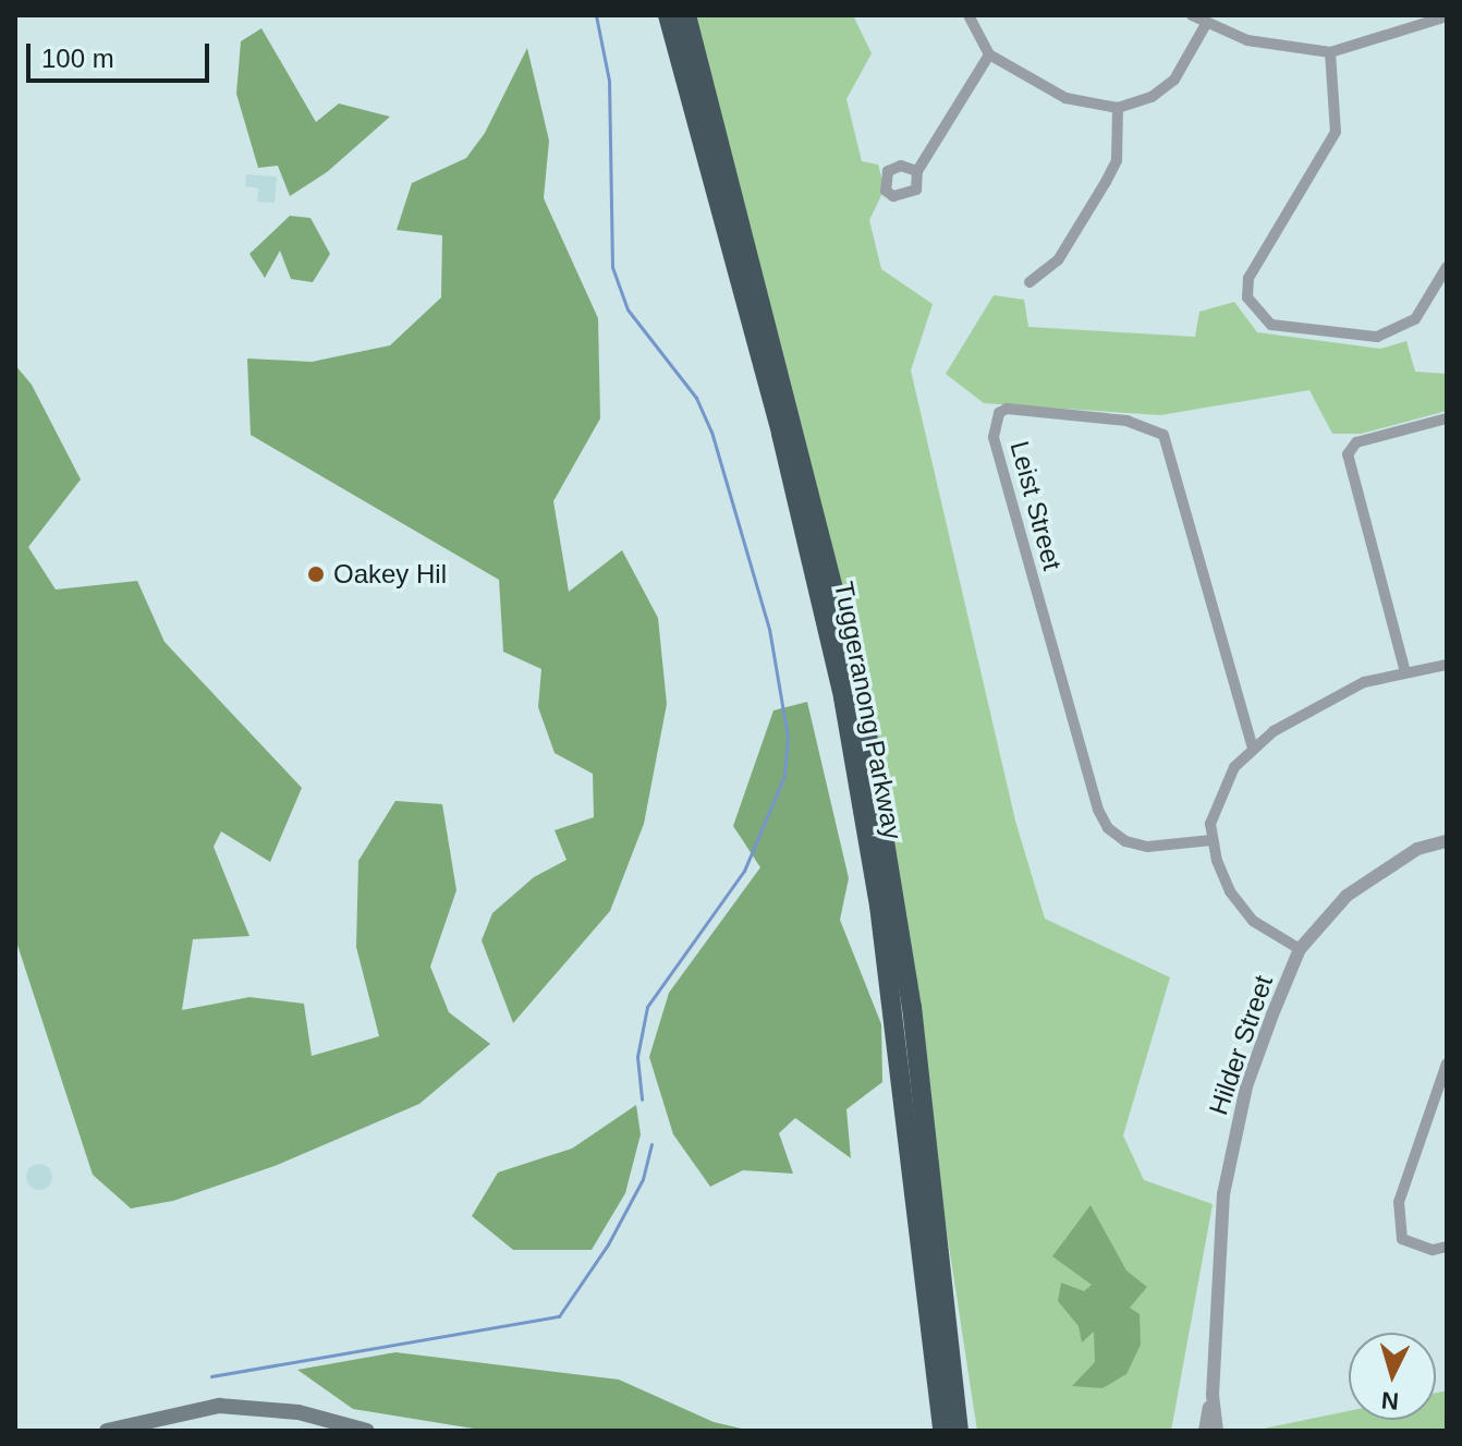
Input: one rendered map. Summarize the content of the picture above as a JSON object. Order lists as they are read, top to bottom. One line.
{"streets":{"highway":["Tuggeranong Parkway"],"street":["Leist Street","Hilder Street"]},"places":["Oakey Hil"],"scale_bar":"100 m","north":"bottom"}
